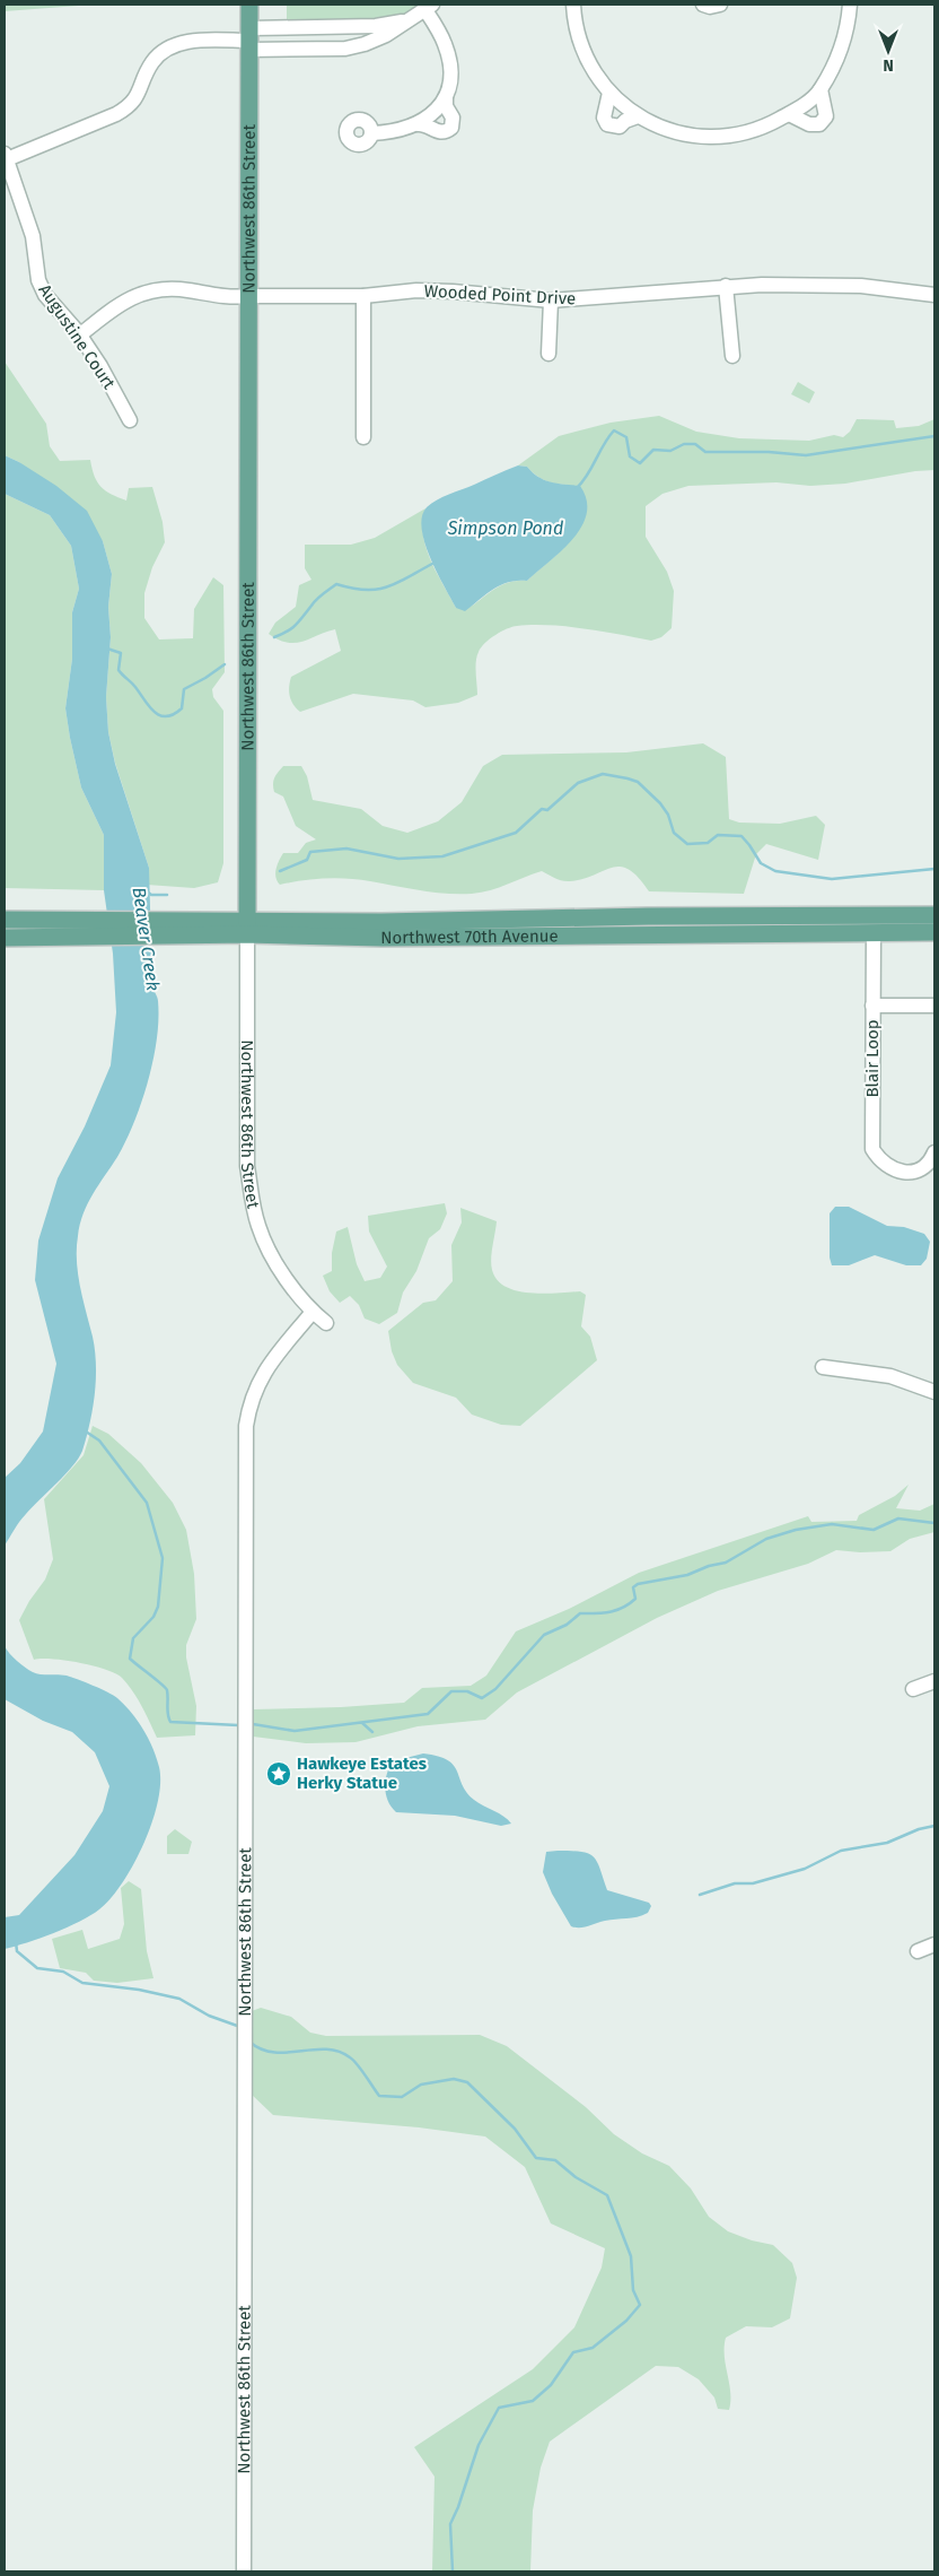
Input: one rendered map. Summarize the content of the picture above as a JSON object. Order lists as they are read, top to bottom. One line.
{"streets":{"main road":["Northwest 86th Street","Northwest 70th Avenue"],"street":["Wooded Point Drive","Augustine Court","Blair Loop"]},"crossings":[["Northwest 86th Street","Wooded Point Drive"],["Northwest 86th Street","Northwest 70th Avenue"],["Wooded Point Drive","Augustine Court"],["Northwest 70th Avenue","Blair Loop"]],"water":["Simpson Pond","Beaver Creek"],"places":{"place":["Hawkeye Estates Herky Statue"]},"north":"bottom"}
